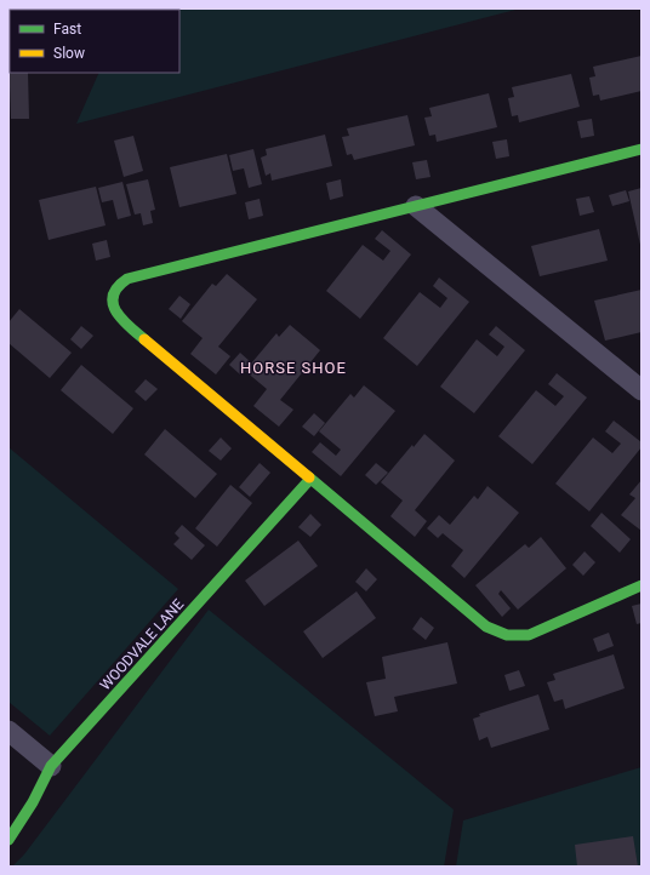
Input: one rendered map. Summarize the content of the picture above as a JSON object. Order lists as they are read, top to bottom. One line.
{"streets":{"street":["WOODVALE LANE"]},"districts":["HORSE SHOE"],"legend":["Fast","Slow"]}
